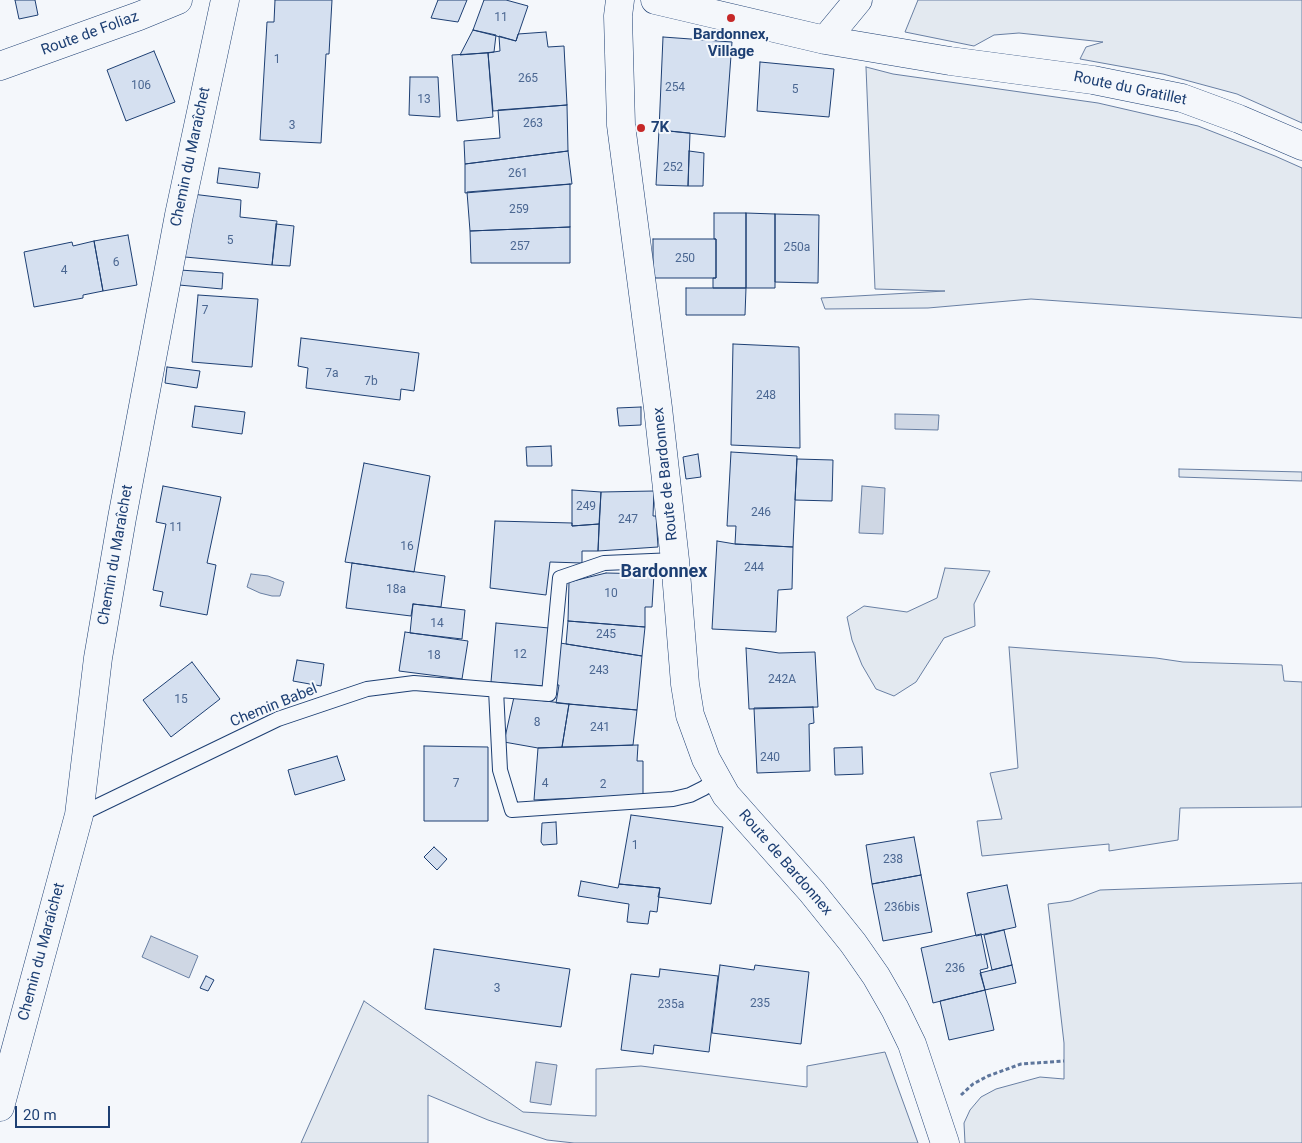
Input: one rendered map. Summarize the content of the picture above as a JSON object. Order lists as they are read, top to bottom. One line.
{"streets":{"street":["Route de Foliaz","Route du Gratillet","Chemin du Maraîchet","Route de Bardonnex"],"lane":["Chemin Babel"]},"crossings":[["Chemin du Maraîchet","Chemin Babel"],["Route de Bardonnex","Chemin Babel"]],"districts":["Bardonnex"],"places":["Bardonnex, Village","7K"],"house_numbers":["11","1","265","106","254","5","13","263","3","252","261","259","5","257","250a","250","6","4","7","7a","7b","248","249","246","247","11","16","244","18a","10","14","245","12","18","243","242A","15","8","241","240","7","4","2","1","238","236bis","236","3","235","235a"],"scale_bar":"20 m"}
